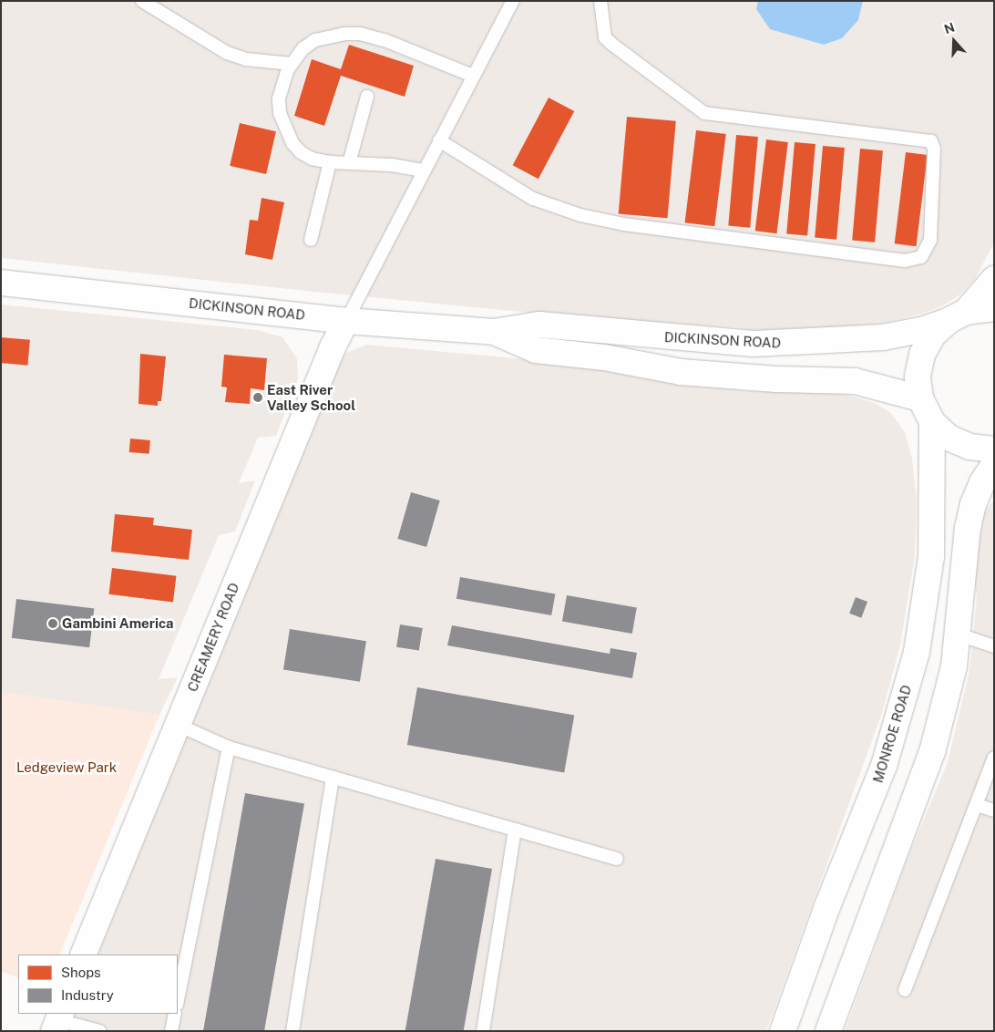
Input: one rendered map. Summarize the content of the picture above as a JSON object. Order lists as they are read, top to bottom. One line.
{"streets":{"street":["DICKINSON ROAD","CREAMERY ROAD","MONROE ROAD"]},"crossings":[["DICKINSON ROAD","CREAMERY ROAD"]],"parks":["Ledgeview Park"],"places":["East River Valley School","Gambini America"],"legend":["Shops","Industry"],"north":"top"}
